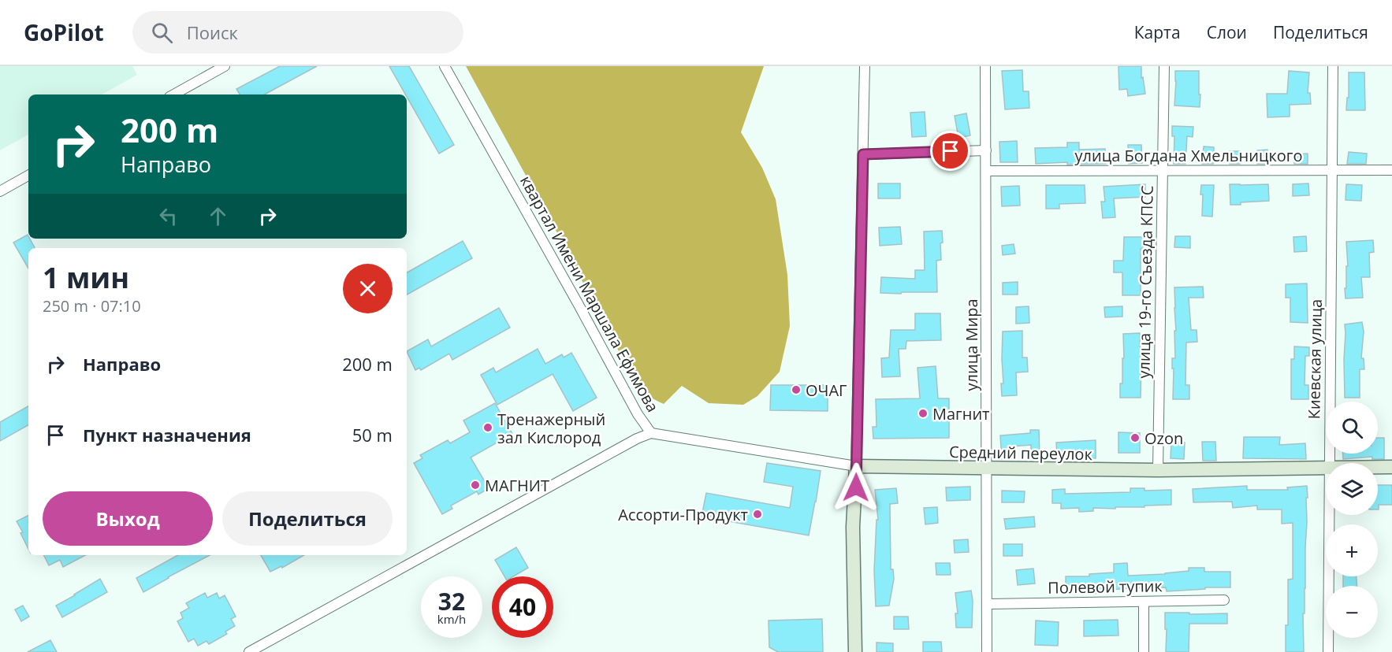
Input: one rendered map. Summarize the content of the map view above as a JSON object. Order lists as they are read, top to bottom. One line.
{"streets":{"street":["улица Богдана Хмельницкого","улица 19-го Съезда КПСС","квартал Имени Маршала Ефимова","улица Мира","Киевская улица","Средний переулок","Полевой тупик"]},"crossings":[["улица Богдана Хмельницкого","улица 19-го Съезда КПСС"],["улица Богдана Хмельницкого","улица Мира"],["улица Богдана Хмельницкого","Киевская улица"],["улица 19-го Съезда КПСС","Средний переулок"],["квартал Имени Маршала Ефимова","Средний переулок"],["улица Мира","Средний переулок"],["улица Мира","Полевой тупик"]],"places":["ОЧАГ","Магнит","Тренажерный зал Кислород","Ozon","МАГНИТ","Ассорти-Продукт"],"page":{"header":"GoPilot","search":"Поиск","nav":["Карта","Слои","Поделиться"],"turn":["200 m","Направо"],"heading":["1 мин","250 m · 07:10"],"list":[{"name":"Направо","value":"200 m"},{"name":"Пункт назначения","value":"50 m"}],"map_buttons":["+","−"],"buttons":["Выход","Поделиться"],"speed":"32 km/h","limit":"40"}}
